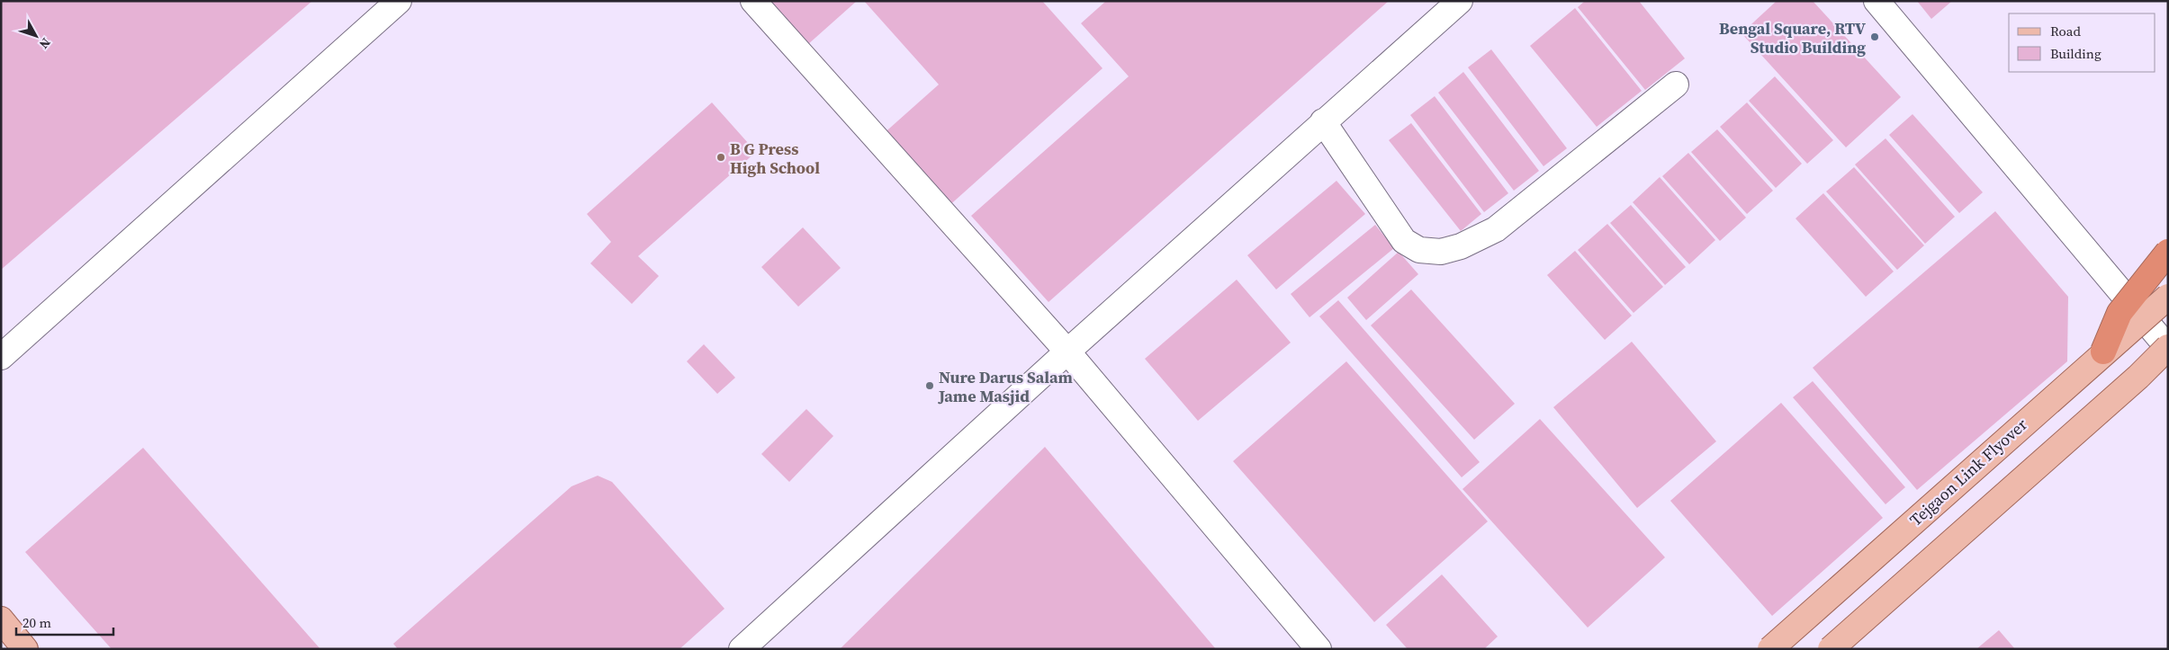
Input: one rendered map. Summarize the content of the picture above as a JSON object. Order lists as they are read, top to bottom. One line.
{"streets":{"main road":["Tejgaon Link Flyover"]},"places":["Bengal Square, RTV Studio Building","B G Press High School","Nure Darus Salam Jame Masjid"],"legend":["Road","Building"],"scale_bar":"20 m","north":"bottom right"}
